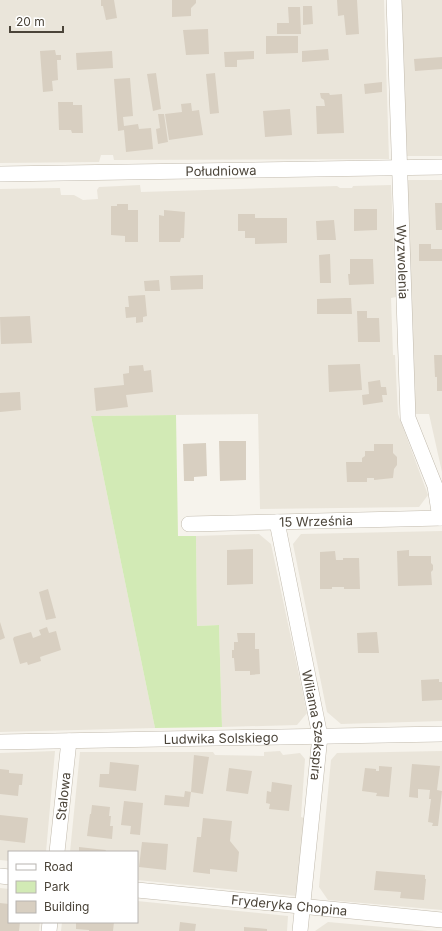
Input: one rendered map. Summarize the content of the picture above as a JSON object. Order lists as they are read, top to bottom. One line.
{"streets":{"street":["Południowa","Wyzwolenia","15 Września","Wiliama Szekspira","Ludwika Solskiego","Stalowa","Fryderyka Chopina"]},"crossings":[["Południowa","Wyzwolenia"],["Wyzwolenia","15 Września"],["15 Września","Wiliama Szekspira"],["Wiliama Szekspira","Ludwika Solskiego"],["Wiliama Szekspira","Fryderyka Chopina"],["Ludwika Solskiego","Stalowa"]],"legend":["Road","Park","Building"],"scale_bar":"20 m"}
